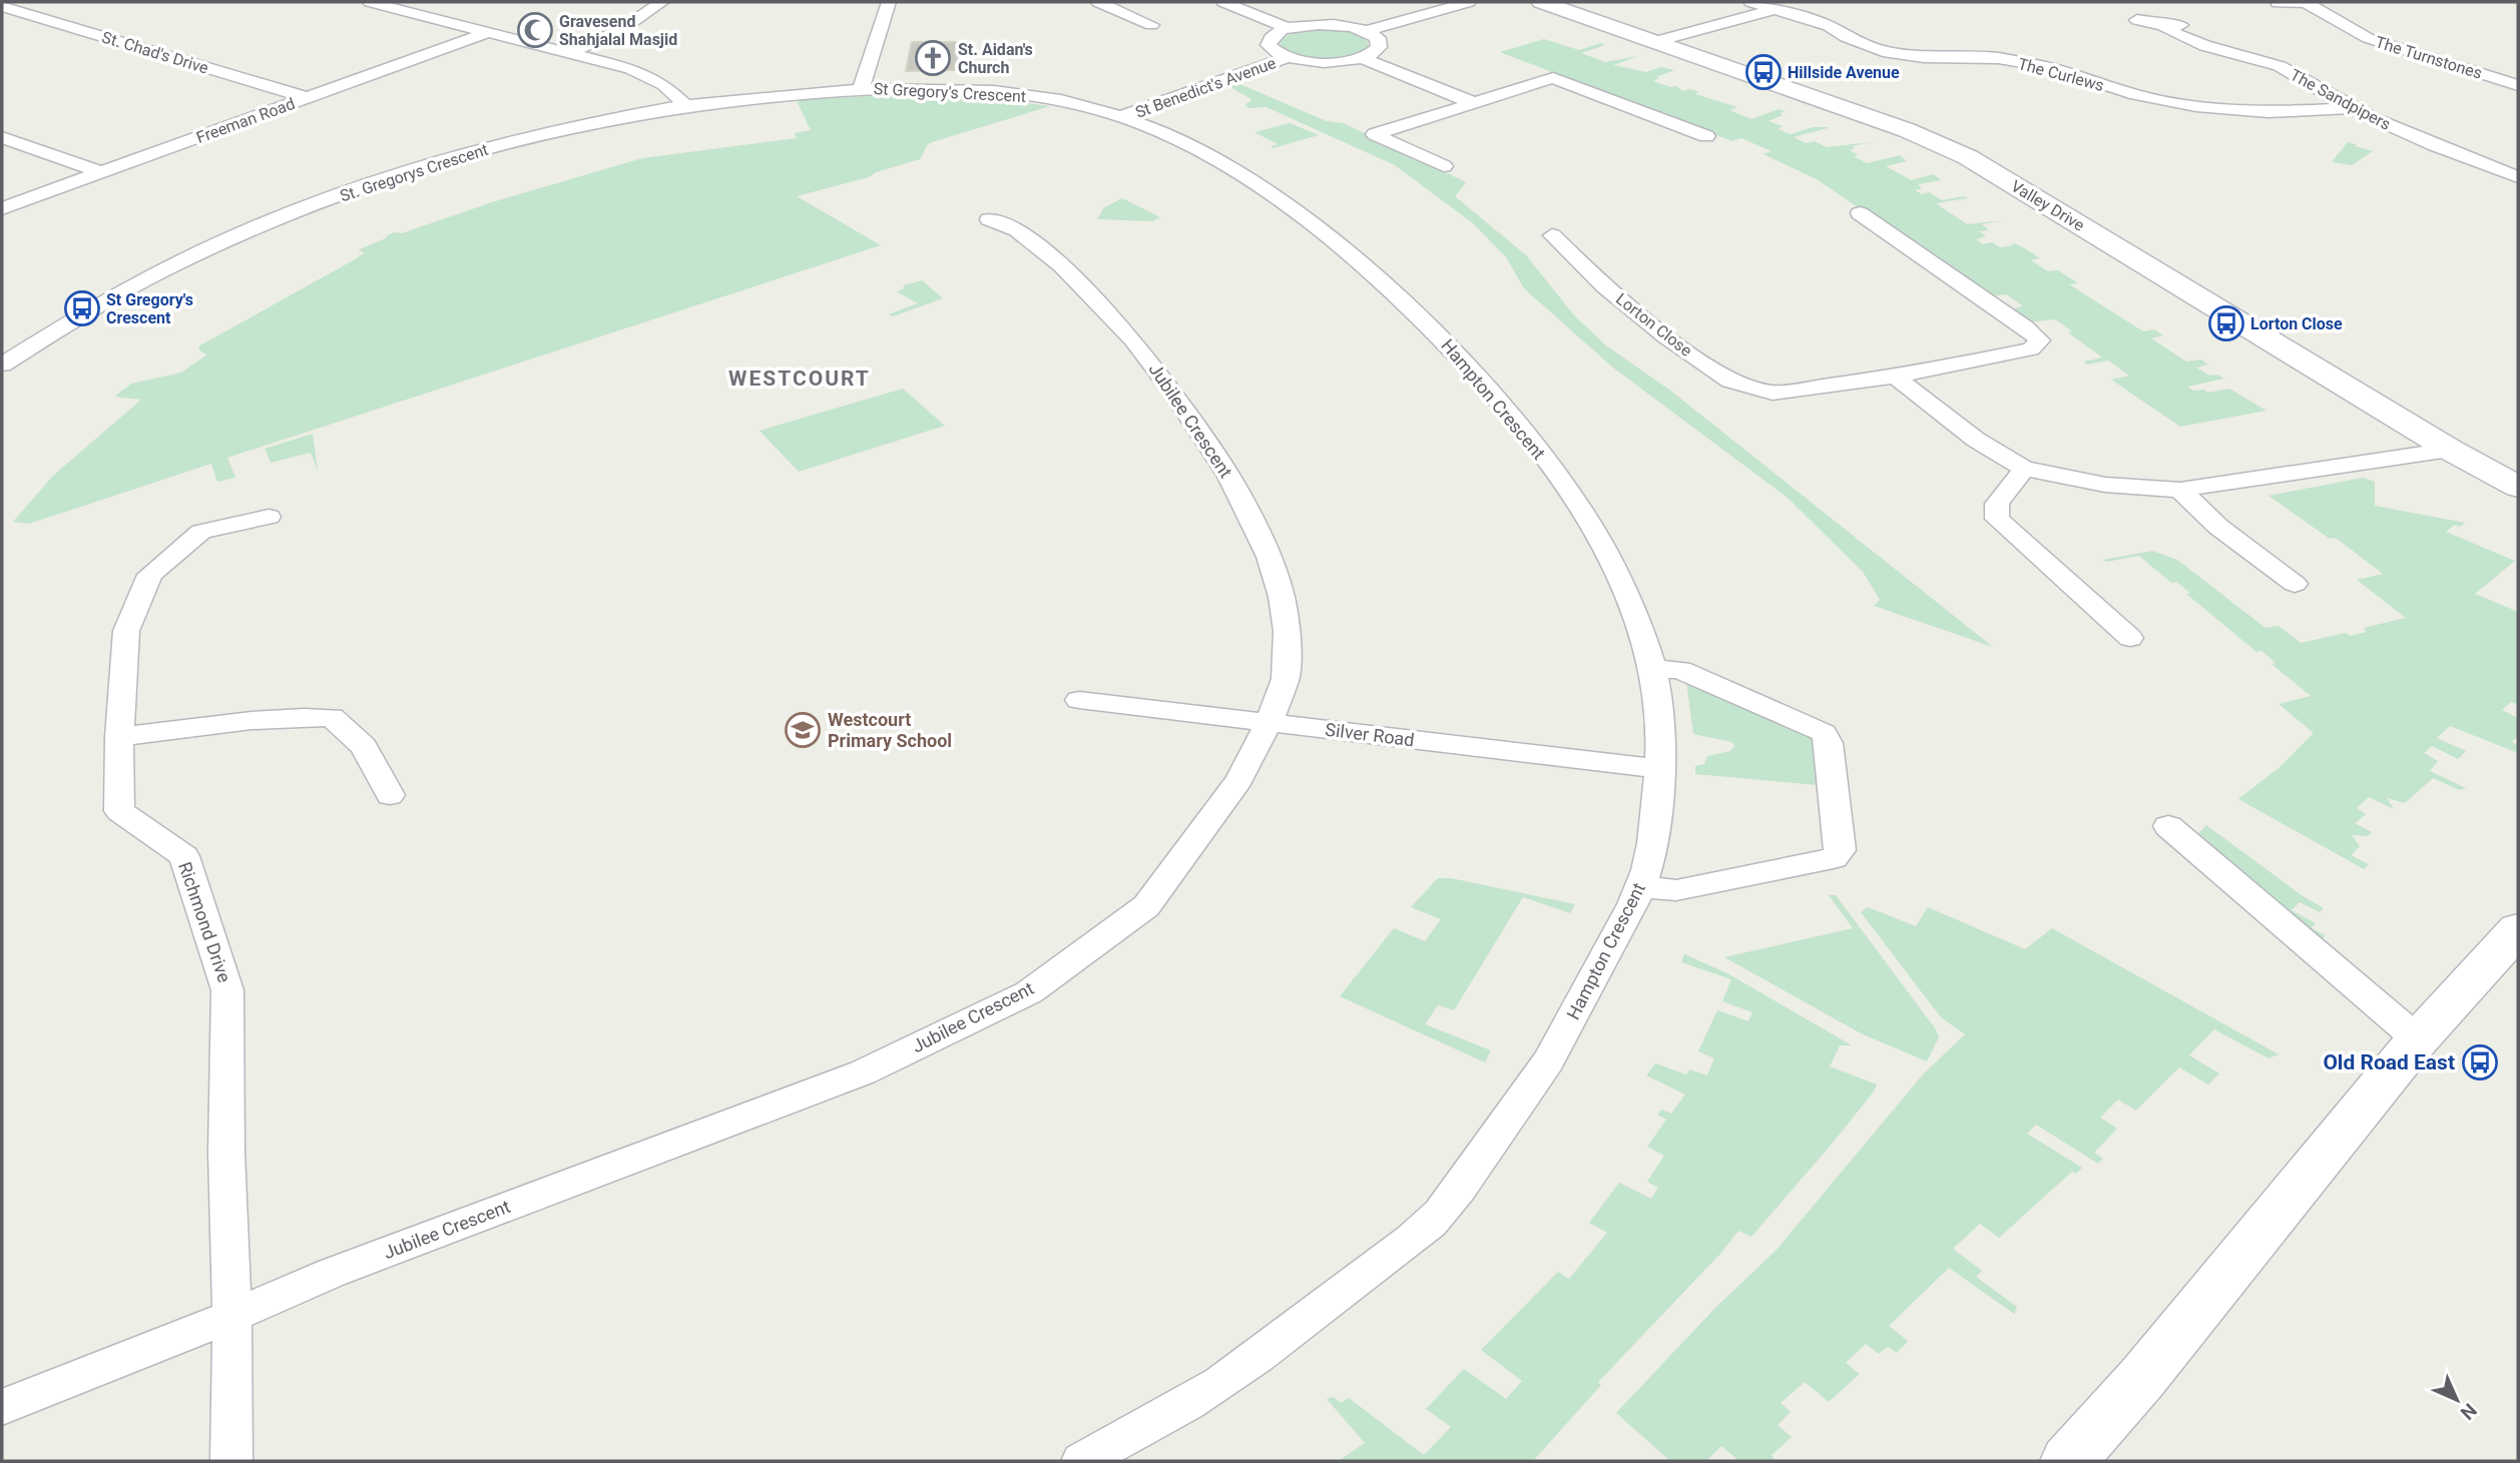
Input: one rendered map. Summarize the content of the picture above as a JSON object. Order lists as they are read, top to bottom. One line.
{"streets":{"street":["St. Chad's Drive","The Turnstones","The Curlews","St Benedict's Avenue","St Gregory's Crescent","The Sandpipers","Freeman Road","St. Gregorys Crescent","Valley Drive","Lorton Close","Hampton Crescent","Jubilee Crescent","Silver Road","Richmond Drive"]},"crossings":[["St. Chad's Drive","Freeman Road"],["The Curlews","The Sandpipers"],["St Benedict's Avenue","St Gregory's Crescent"],["St Gregory's Crescent","St. Gregorys Crescent"],["St Gregory's Crescent","Hampton Crescent"],["Hampton Crescent","Silver Road"],["Jubilee Crescent","Silver Road"],["Jubilee Crescent","Richmond Drive"]],"districts":["WESTCOURT"],"places":{"mosque":["Gravesend Shahjalal Masjid"],"church":["St. Aidan's Church"],"bus stop":["Hillside Avenue","St Gregory's Crescent","Lorton Close","Old Road East"],"school or university":["Westcourt Primary School"]},"north":"bottom right"}
